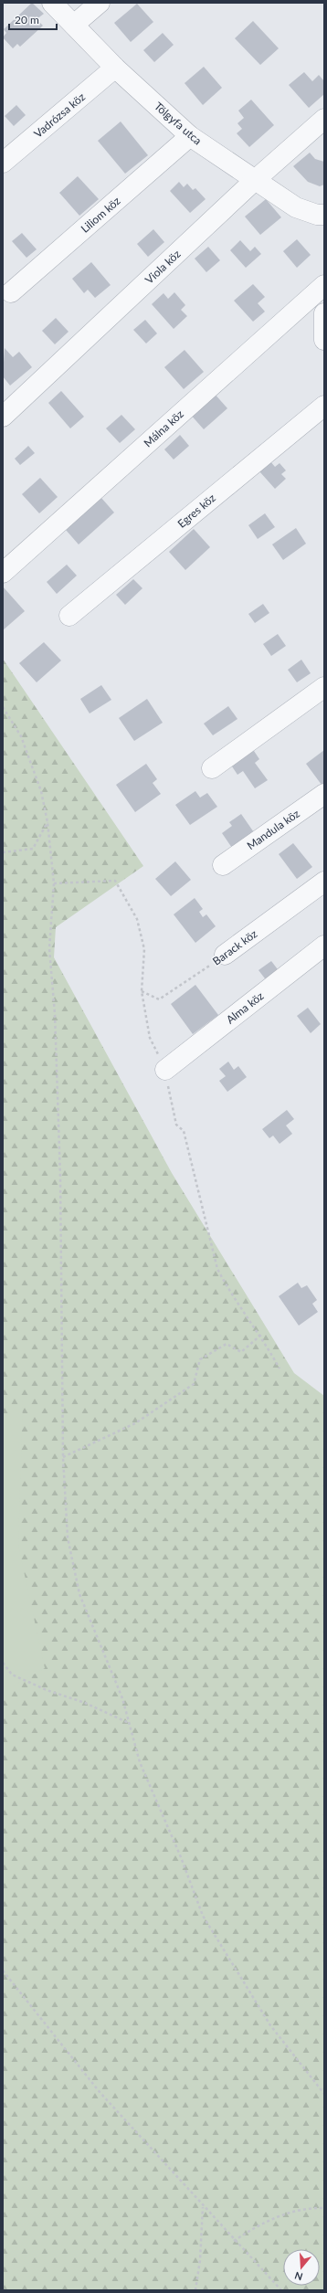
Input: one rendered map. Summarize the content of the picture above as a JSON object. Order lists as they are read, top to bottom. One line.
{"streets":{"street":["Vadrózsa köz","Tölgyfa utca","Liliom köz","Viola köz","Málna köz","Egres köz","Mandula köz","Barack köz","Alma köz"]},"crossings":[["Vadrózsa köz","Tölgyfa utca"],["Tölgyfa utca","Liliom köz"],["Tölgyfa utca","Viola köz"]],"scale_bar":"20 m","north":"bottom"}
